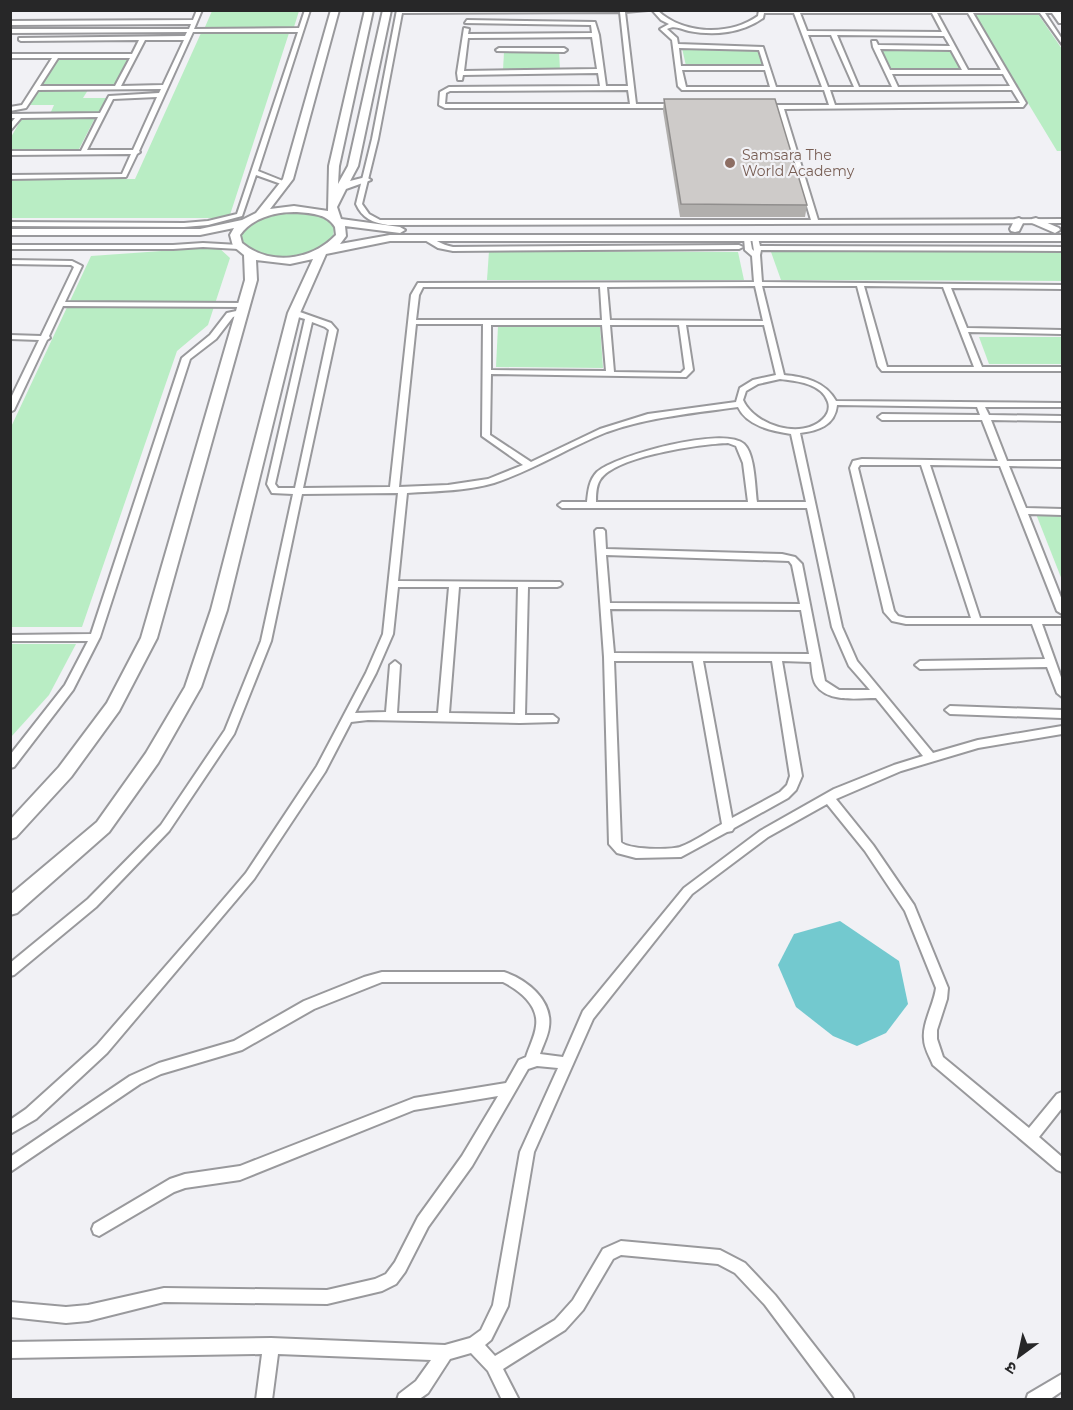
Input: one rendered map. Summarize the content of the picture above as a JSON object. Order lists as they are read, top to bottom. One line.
{"places":["Samsara The World Academy"],"north":"bottom left"}
